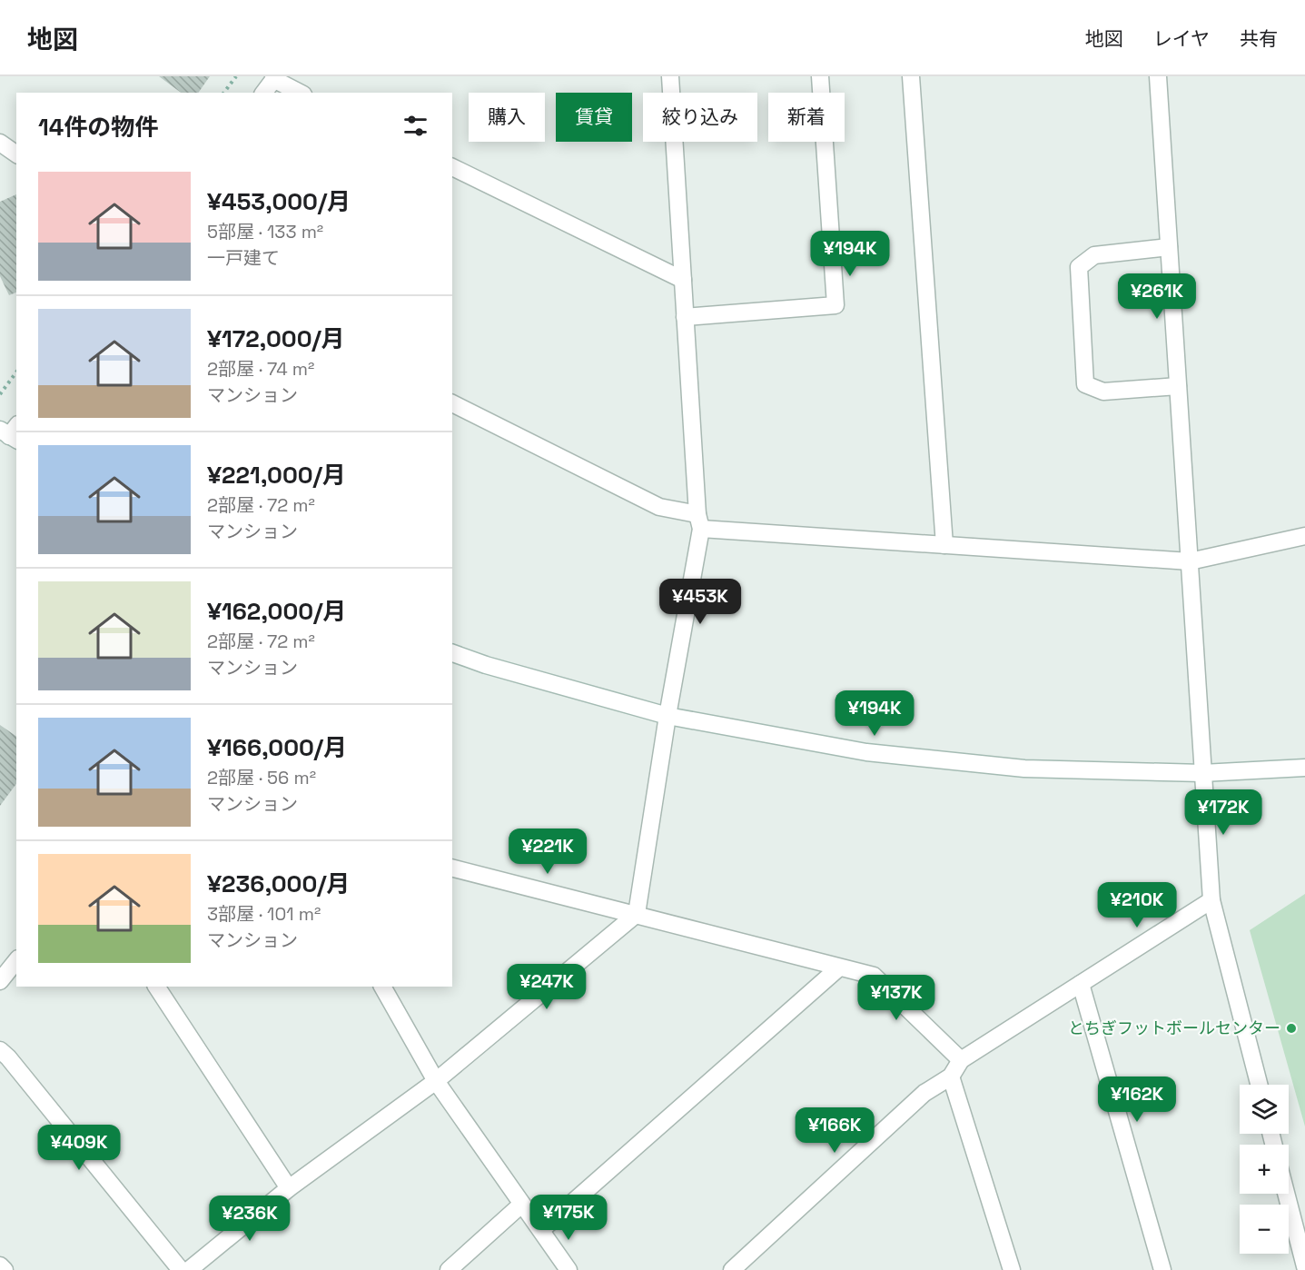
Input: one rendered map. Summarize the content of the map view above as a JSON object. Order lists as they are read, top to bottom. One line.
{"places":["とちぎフットボールセンター"],"page":{"header":"地図","nav":["地図","レイヤ","共有"],"chip":["購入","賃貸","絞り込み","新着"],"heading":"14件の物件","list":[{"name":"¥453,000/月","note":"5部屋 · 133 m² · 一戸建て"},{"name":"¥172,000/月","note":"2部屋 · 74 m² · マンション"},{"name":"¥221,000/月","note":"2部屋 · 72 m² · マンション"},{"name":"¥162,000/月","note":"2部屋 · 72 m² · マンション"},{"name":"¥166,000/月","note":"2部屋 · 56 m² · マンション"},{"name":"¥236,000/月","note":"3部屋 · 101 m² · マンション"}],"price":["¥194K","¥261K","¥453K","¥194K","¥172K","¥221K","¥210K","¥247K","¥137K","¥162K","¥166K","¥409K","¥175K","¥236K"],"map_buttons":["+","−"]}}
